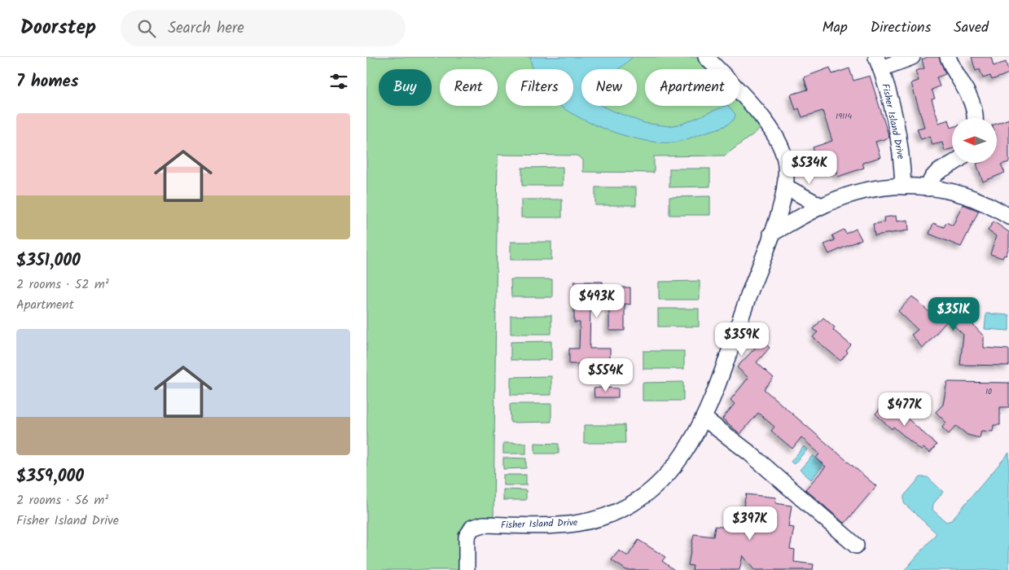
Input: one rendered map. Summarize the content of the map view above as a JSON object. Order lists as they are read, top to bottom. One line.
{"streets":{"street":["Fisher Island Drive"]},"house_numbers":["19114","10"],"north":"left","page":{"header":"Doorstep","search":"Search here","nav":["Map","Directions","Saved"],"heading":"7 homes","chip":["Buy","Rent","Filters","New","Apartment"],"list":[{"name":"$351,000","note":"2 rooms · 52 m² · Apartment"},{"name":"$359,000","note":"2 rooms · 56 m² · Fisher Island Drive"}],"price":["$534K","$493K","$351K","$359K","$554K","$477K","$397K"]}}
